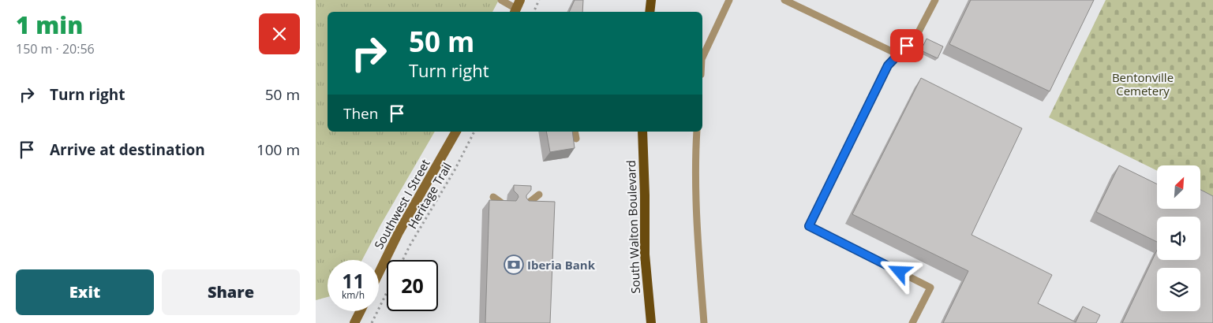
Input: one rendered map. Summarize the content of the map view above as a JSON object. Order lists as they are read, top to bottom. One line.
{"streets":{"main road":["Southwest I Street","South Walton Boulevard"],"path":["Heritage Trail"]},"parks":["Bentonville Cemetery"],"places":{"bank":["Iberia Bank"]},"north":"top right","page":{"heading":["1 min","150 m · 20:56"],"turn":["50 m","Turn right"],"list":[{"name":"Turn right","value":"50 m"},{"name":"Arrive at destination","value":"100 m"}],"then":"Then","speed":"11 km/h","limit":"20","buttons":["Exit","Share"]}}
